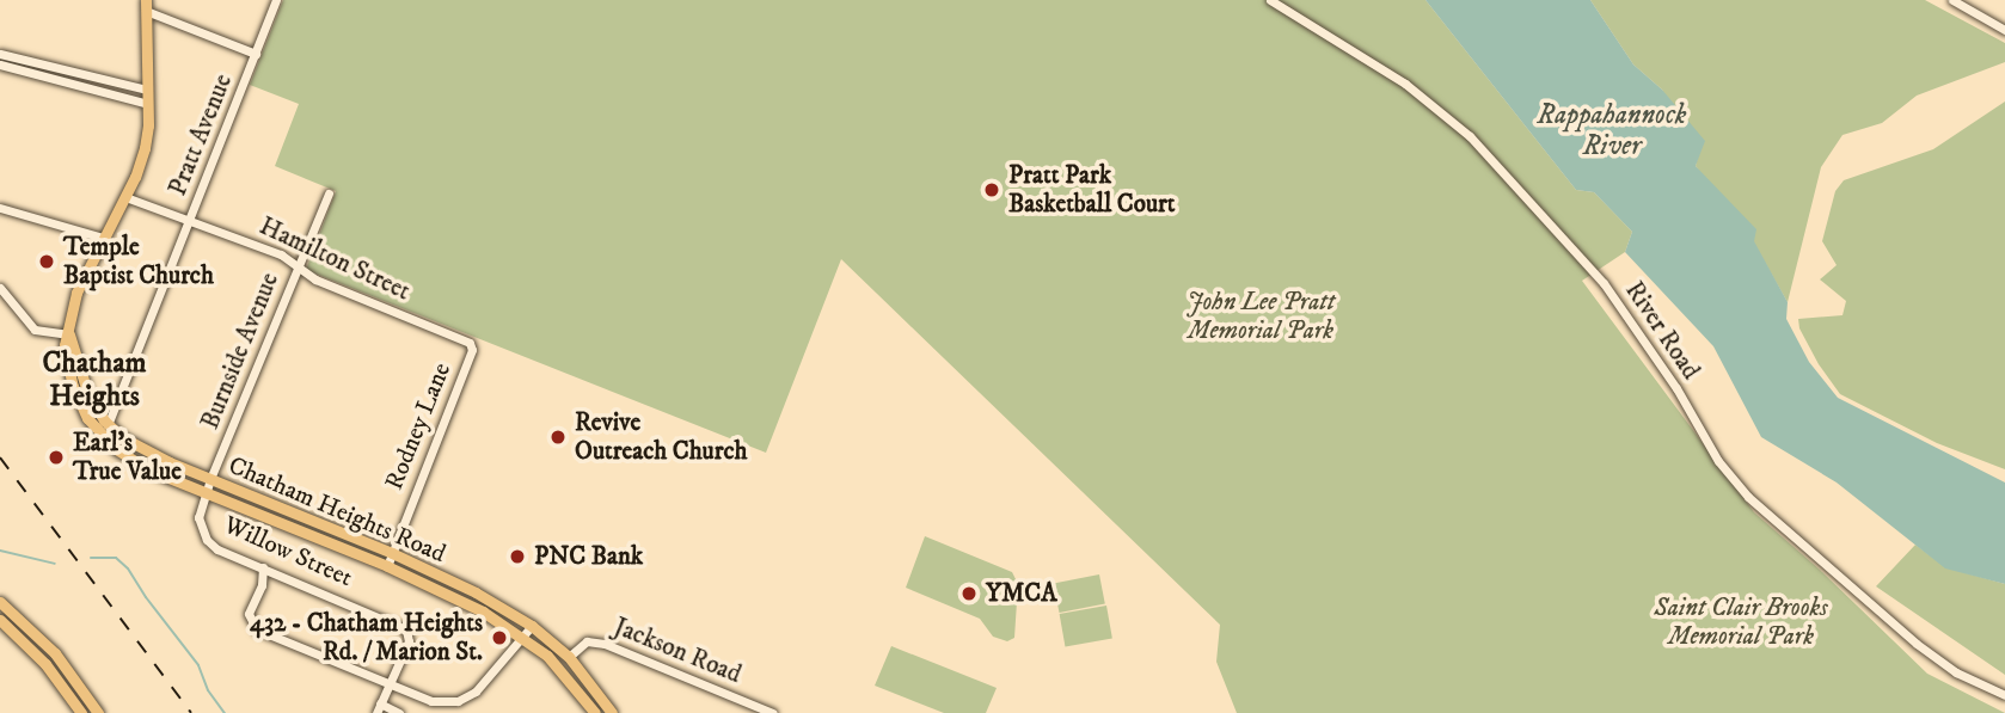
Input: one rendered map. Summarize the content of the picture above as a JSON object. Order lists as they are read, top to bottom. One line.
{"streets":{"main road":["Chatham Heights Road"],"street":["Pratt Avenue","Hamilton Street","River Road","Burnside Avenue","Rodney Lane","Willow Street","Jackson Road"]},"crossings":[["Pratt Avenue","Hamilton Street"],["Pratt Avenue","Chatham Heights Road"],["Hamilton Street","Burnside Avenue"],["Hamilton Street","Rodney Lane"],["Hamilton Street","Chatham Heights Road"],["Burnside Avenue","Chatham Heights Road"],["Burnside Avenue","Willow Street"],["Rodney Lane","Chatham Heights Road"],["Chatham Heights Road","Willow Street"],["Chatham Heights Road","Jackson Road"]],"districts":["Chatham Heights"],"water":["Rappahannock River"],"parks":["John Lee Pratt Memorial Park","Saint Clair Brooks Memorial Park"],"places":["Pratt Park Basketball Court","Temple Baptist Church","Revive Outreach Church","Earl's True Value","PNC Bank","YMCA","432 - Chatham Heights Rd. / Marion St."]}
